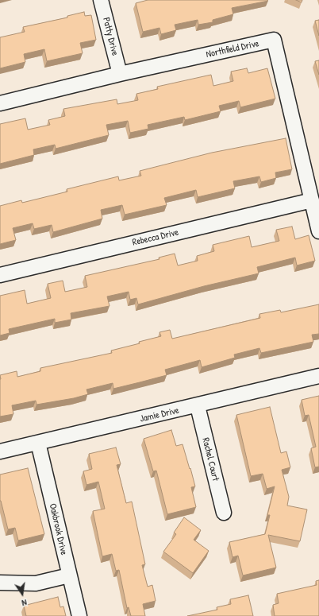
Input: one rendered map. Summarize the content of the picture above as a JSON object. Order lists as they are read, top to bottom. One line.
{"streets":{"street":["Patty Drive","Northfield Drive","Rebecca Drive","Jamie Drive","Rachel Court","Oakbrook Drive"]},"crossings":[["Patty Drive","Northfield Drive"],["Northfield Drive","Rebecca Drive"],["Jamie Drive","Rachel Court"],["Jamie Drive","Oakbrook Drive"]],"north":"bottom"}
